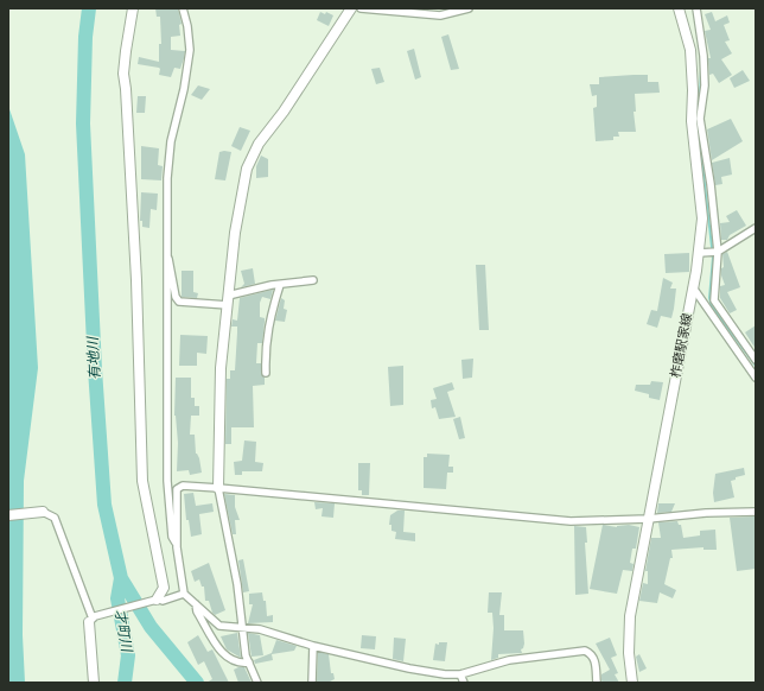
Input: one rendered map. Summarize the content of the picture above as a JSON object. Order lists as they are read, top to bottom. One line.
{"streets":{"street":["柞磨駅家線"]},"water":["有地川","才町川"]}
